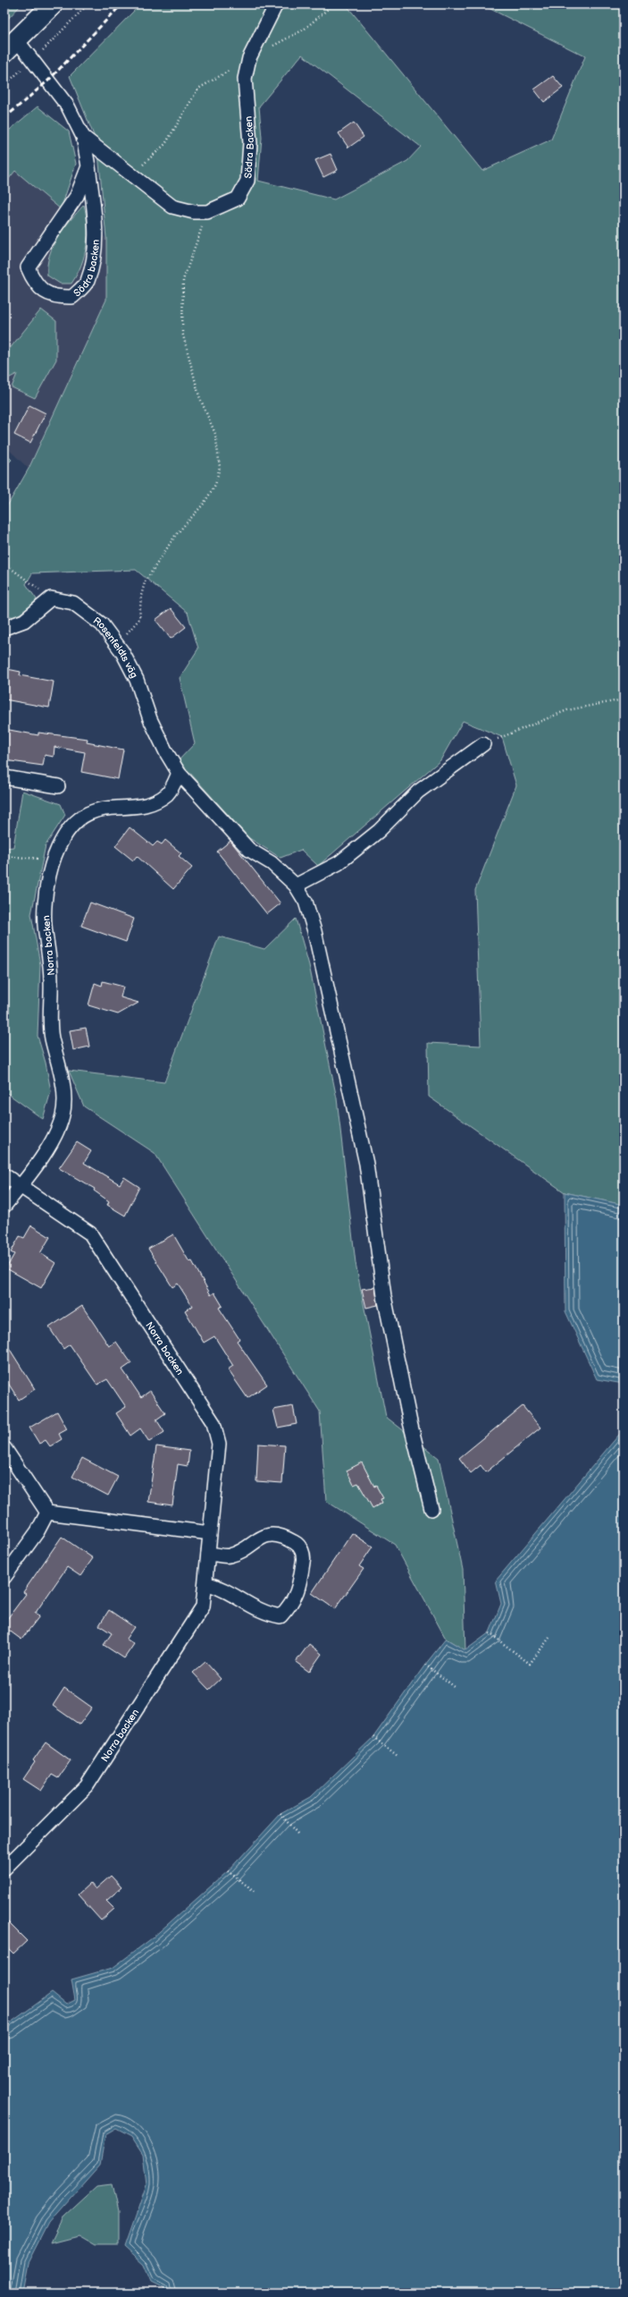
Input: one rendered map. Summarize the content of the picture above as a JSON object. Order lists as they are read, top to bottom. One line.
{"streets":{"street":["Södra Backen","Södra backen","Rosenfeldts väg","Norra backen"]},"crossings":[["Södra Backen","Södra backen"],["Rosenfeldts väg","Norra backen"]]}
